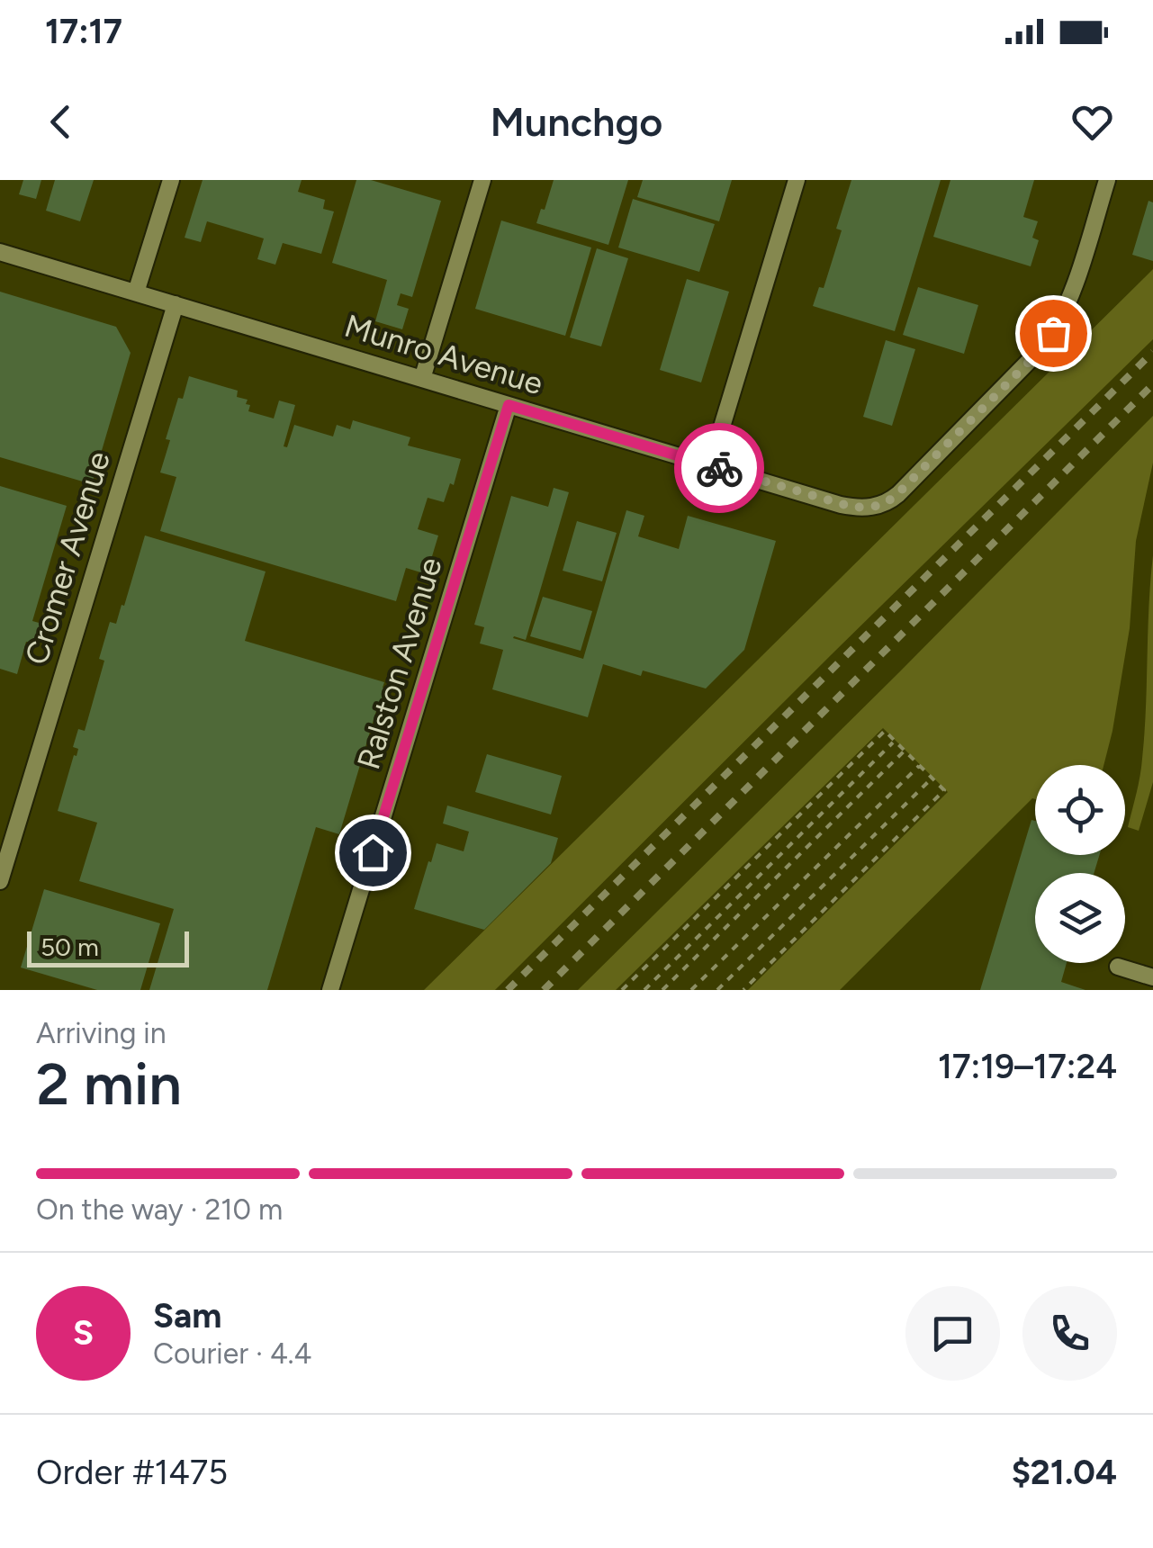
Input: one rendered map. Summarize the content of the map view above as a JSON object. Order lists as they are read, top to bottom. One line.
{"streets":{"street":["Munro Avenue","Cromer Avenue","Ralston Avenue"]},"crossings":[["Munro Avenue","Cromer Avenue"],["Munro Avenue","Ralston Avenue"]],"scale_bar":"50 m","page":{"status":"17:17","header":"Munchgo","scale":"50 m","heading":["2 min","Arriving in","17:19–17:24"],"panel":["Sam","Courier · 4.4","Order #1475","$21.04"],"bar":"On the way · 210 m","round":"S"}}
